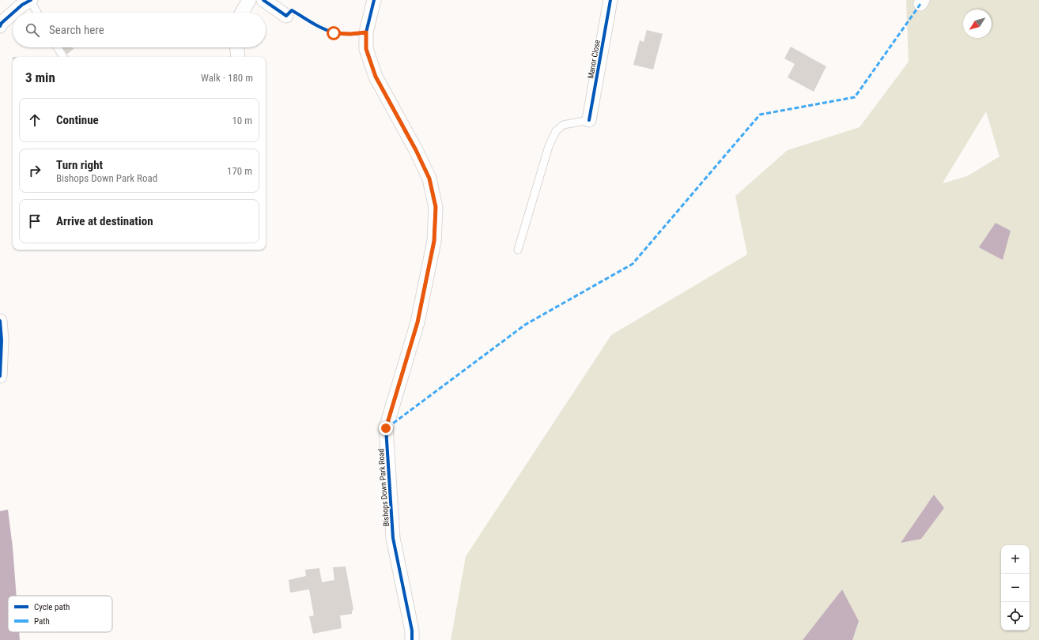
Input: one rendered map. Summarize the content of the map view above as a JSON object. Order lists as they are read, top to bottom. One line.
{"streets":{"street":["Manor Close","Bishops Down Park Road"]},"legend":["Cycle path","Path"],"north":"bottom left","page":{"search":"Search here","heading":["3 min","Walk · 180 m"],"list":[["Continue","10 m"],["Turn right","Bishops Down Park Road","170 m"],"Arrive at destination"],"map_buttons":["+","−"]}}
